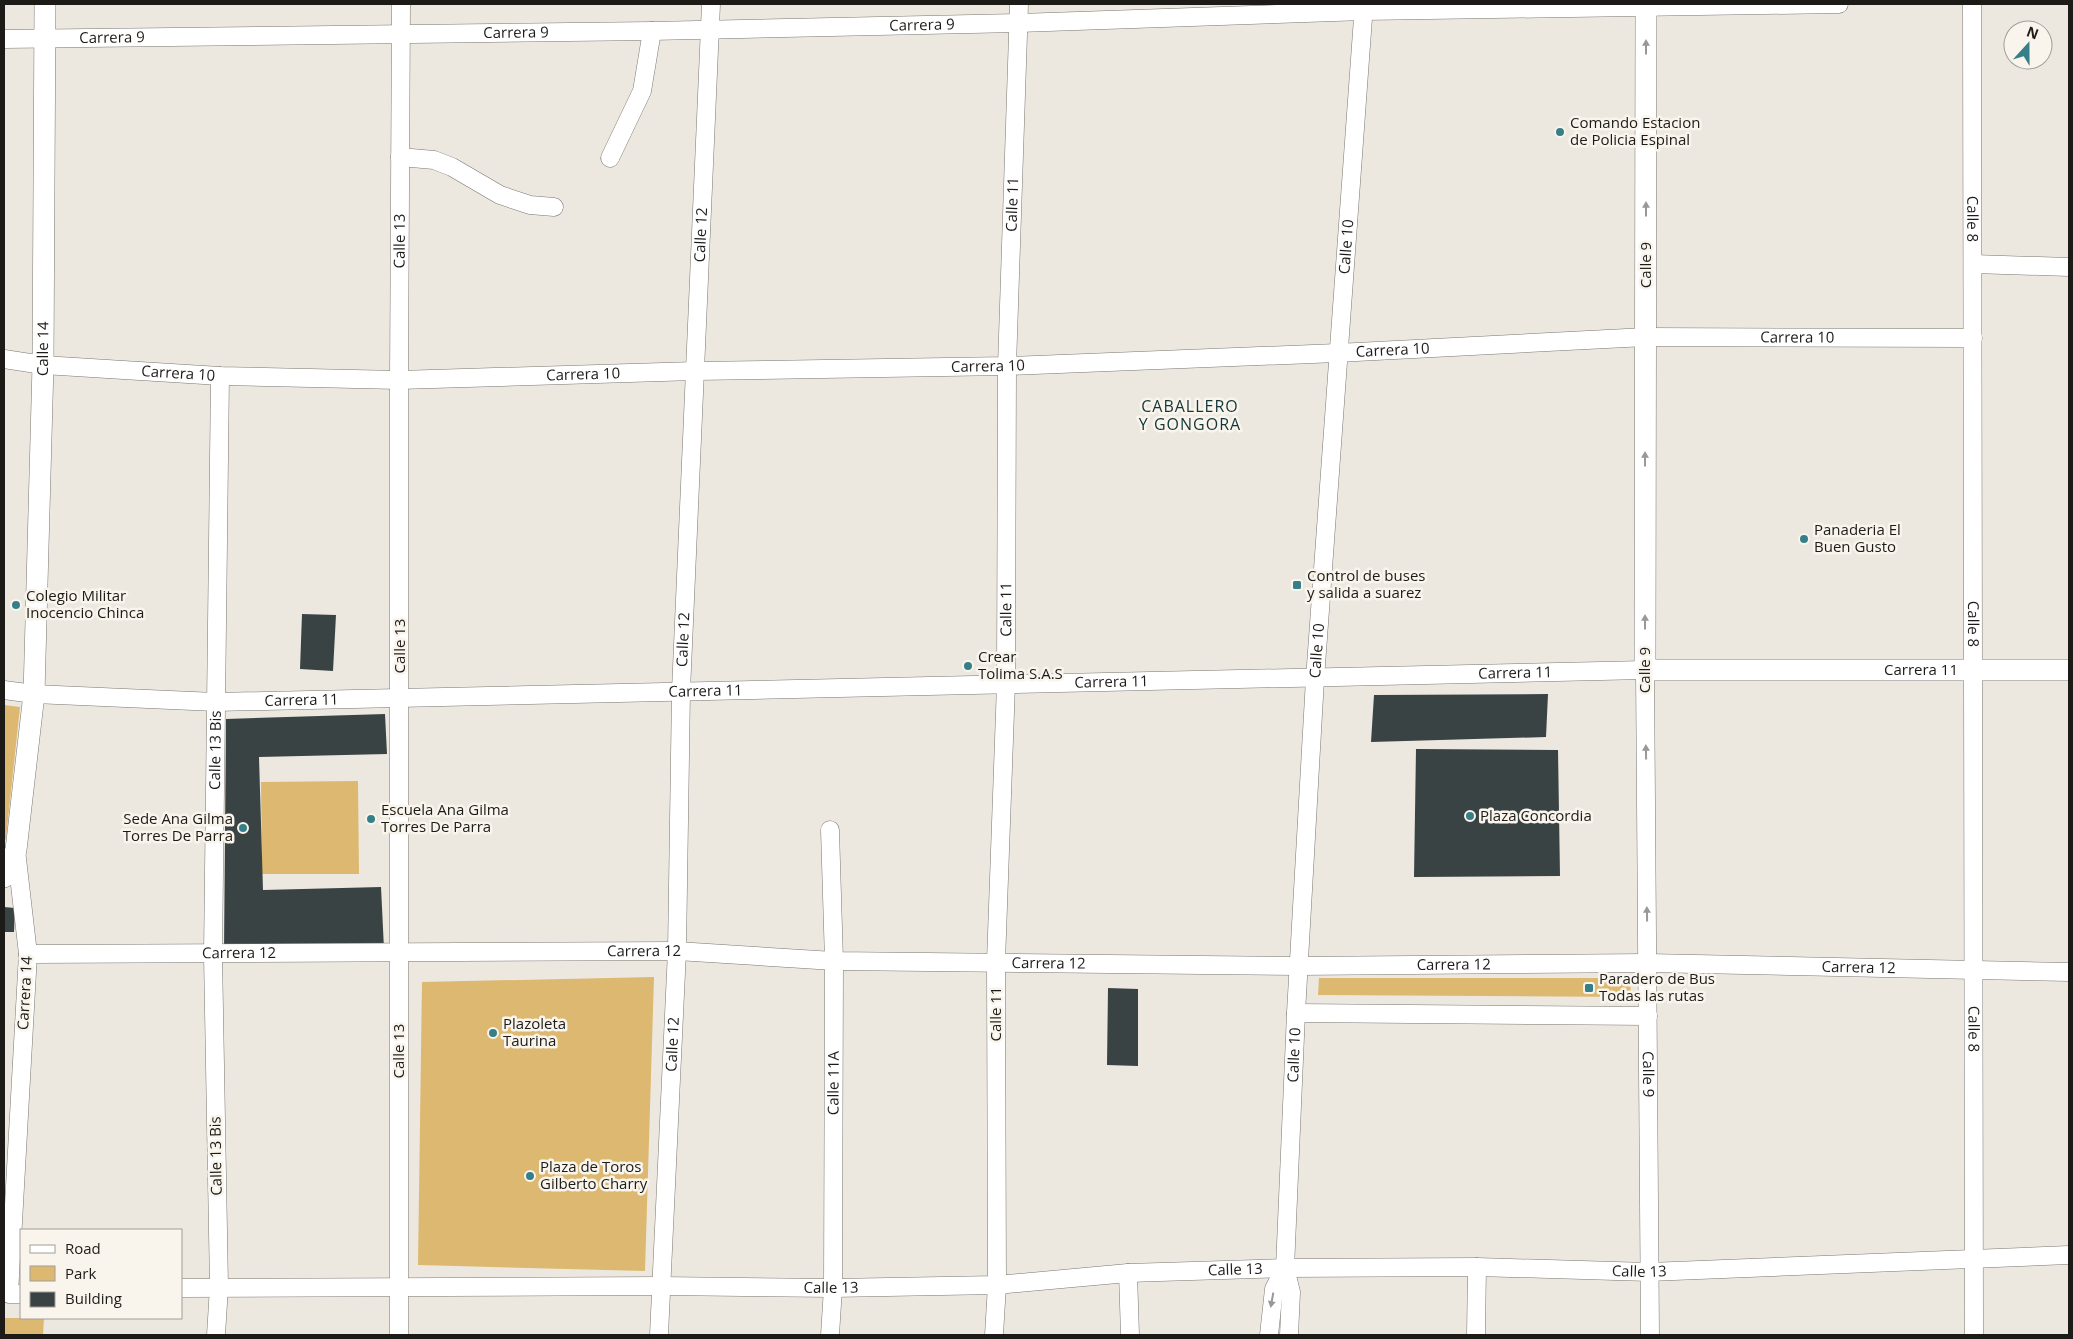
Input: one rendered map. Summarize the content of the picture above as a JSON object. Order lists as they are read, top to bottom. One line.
{"streets":{"street":["Carrera 9","Calle 11","Calle 8","Calle 12","Calle 13","Calle 10","Calle 9","Carrera 10","Calle 14","Carrera 11","Calle 13 Bis","Carrera 12","Carrera 14","Calle 11A"]},"crossings":[["Carrera 9","Calle 11"],["Carrera 9","Calle 12"],["Carrera 9","Calle 13"],["Carrera 9","Calle 10"],["Carrera 9","Calle 9"],["Carrera 9","Calle 14"],["Calle 11","Calle 13"],["Calle 11","Carrera 10"],["Calle 11","Carrera 11"],["Calle 11","Carrera 12"],["Calle 8","Calle 13"],["Calle 8","Carrera 10"],["Calle 8","Carrera 11"],["Calle 8","Carrera 12"],["Calle 12","Calle 13"],["Calle 12","Carrera 10"],["Calle 12","Carrera 11"],["Calle 12","Carrera 12"],["Calle 13","Calle 10"],["Calle 13","Calle 9"],["Calle 13","Carrera 10"],["Calle 13","Carrera 11"],["Calle 13","Calle 13 Bis"],["Calle 13","Carrera 12"],["Calle 13","Calle 11A"],["Calle 10","Carrera 10"],["Calle 10","Carrera 11"],["Calle 10","Carrera 12"],["Calle 9","Carrera 10"],["Calle 9","Carrera 11"],["Calle 9","Carrera 12"],["Carrera 10","Calle 14"],["Carrera 10","Calle 13 Bis"],["Calle 14","Carrera 11"],["Calle 14","Carrera 14"],["Carrera 11","Calle 13 Bis"],["Carrera 11","Carrera 14"],["Calle 13 Bis","Carrera 12"],["Carrera 12","Carrera 14"],["Carrera 12","Calle 11A"]],"one_way":["Calle 9"],"districts":["CABALLERO Y GONGORA"],"places":{"other":["Comando Estacion de Policia Espinal","Panaderia El Buen Gusto","Colegio Militar Inocencio Chinca","Crear Tolima S.A.S","Plaza Concordia","Escuela Ana Gilma Torres De Parra","Sede Ana Gilma Torres De Parra","Plazoleta Taurina","Plaza de Toros Gilberto Charry"],"transit":["Control de buses y salida a suarez","Paradero de Bus Todas las rutas"]},"legend":["Road","Park","Building"],"north":"top"}
